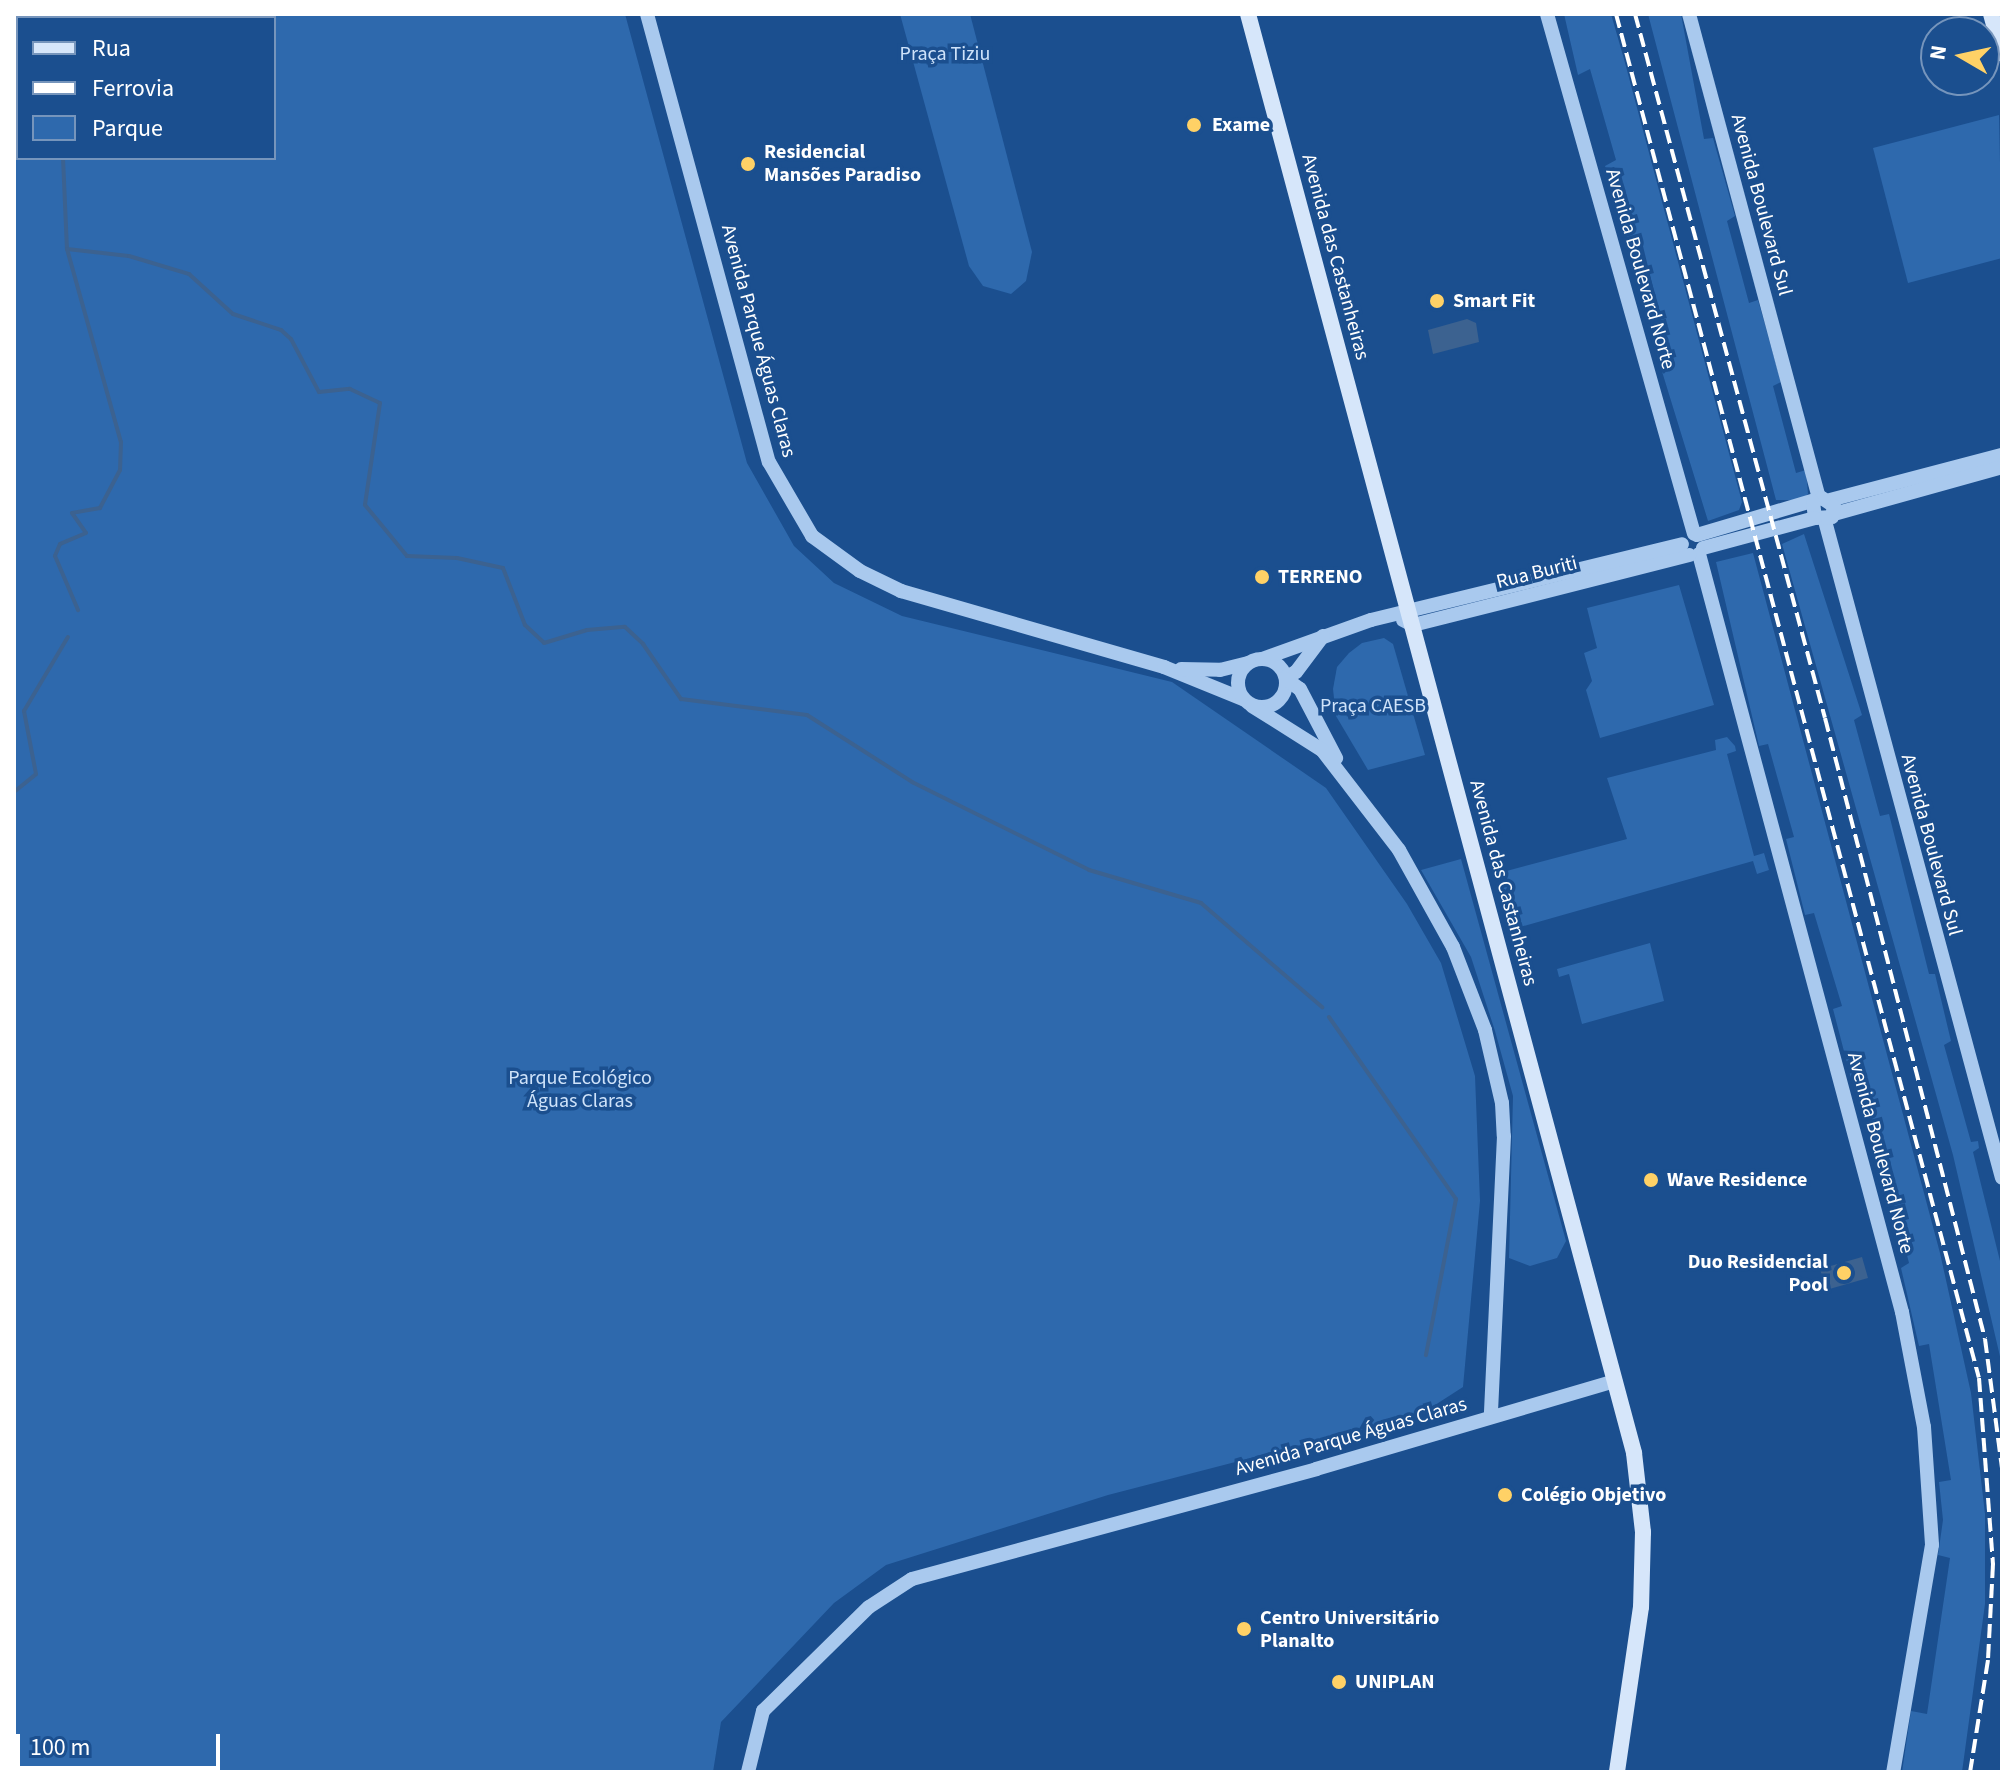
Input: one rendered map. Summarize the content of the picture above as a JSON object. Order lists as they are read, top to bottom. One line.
{"streets":{"main road":["Avenida das Castanheiras"],"street":["Avenida Boulevard Sul","Avenida Boulevard Norte","Avenida Parque Águas Claras","Rua Buriti"]},"crossings":[["Avenida Boulevard Sul","Rua Buriti"],["Avenida das Castanheiras","Rua Buriti"],["Avenida Boulevard Norte","Rua Buriti"],["Avenida Parque Águas Claras","Rua Buriti"]],"parks":["Praça Tiziu","Praça CAESB","Parque Ecológico Águas Claras"],"places":["Exame","Residencial Mansões Paradiso","Smart Fit","TERRENO","Wave Residence","Duo Residencial Pool","Colégio Objetivo","Centro Universitário Planalto","UNIPLAN"],"legend":["Rua","Ferrovia","Parque"],"scale_bar":"100 m","north":"left"}
